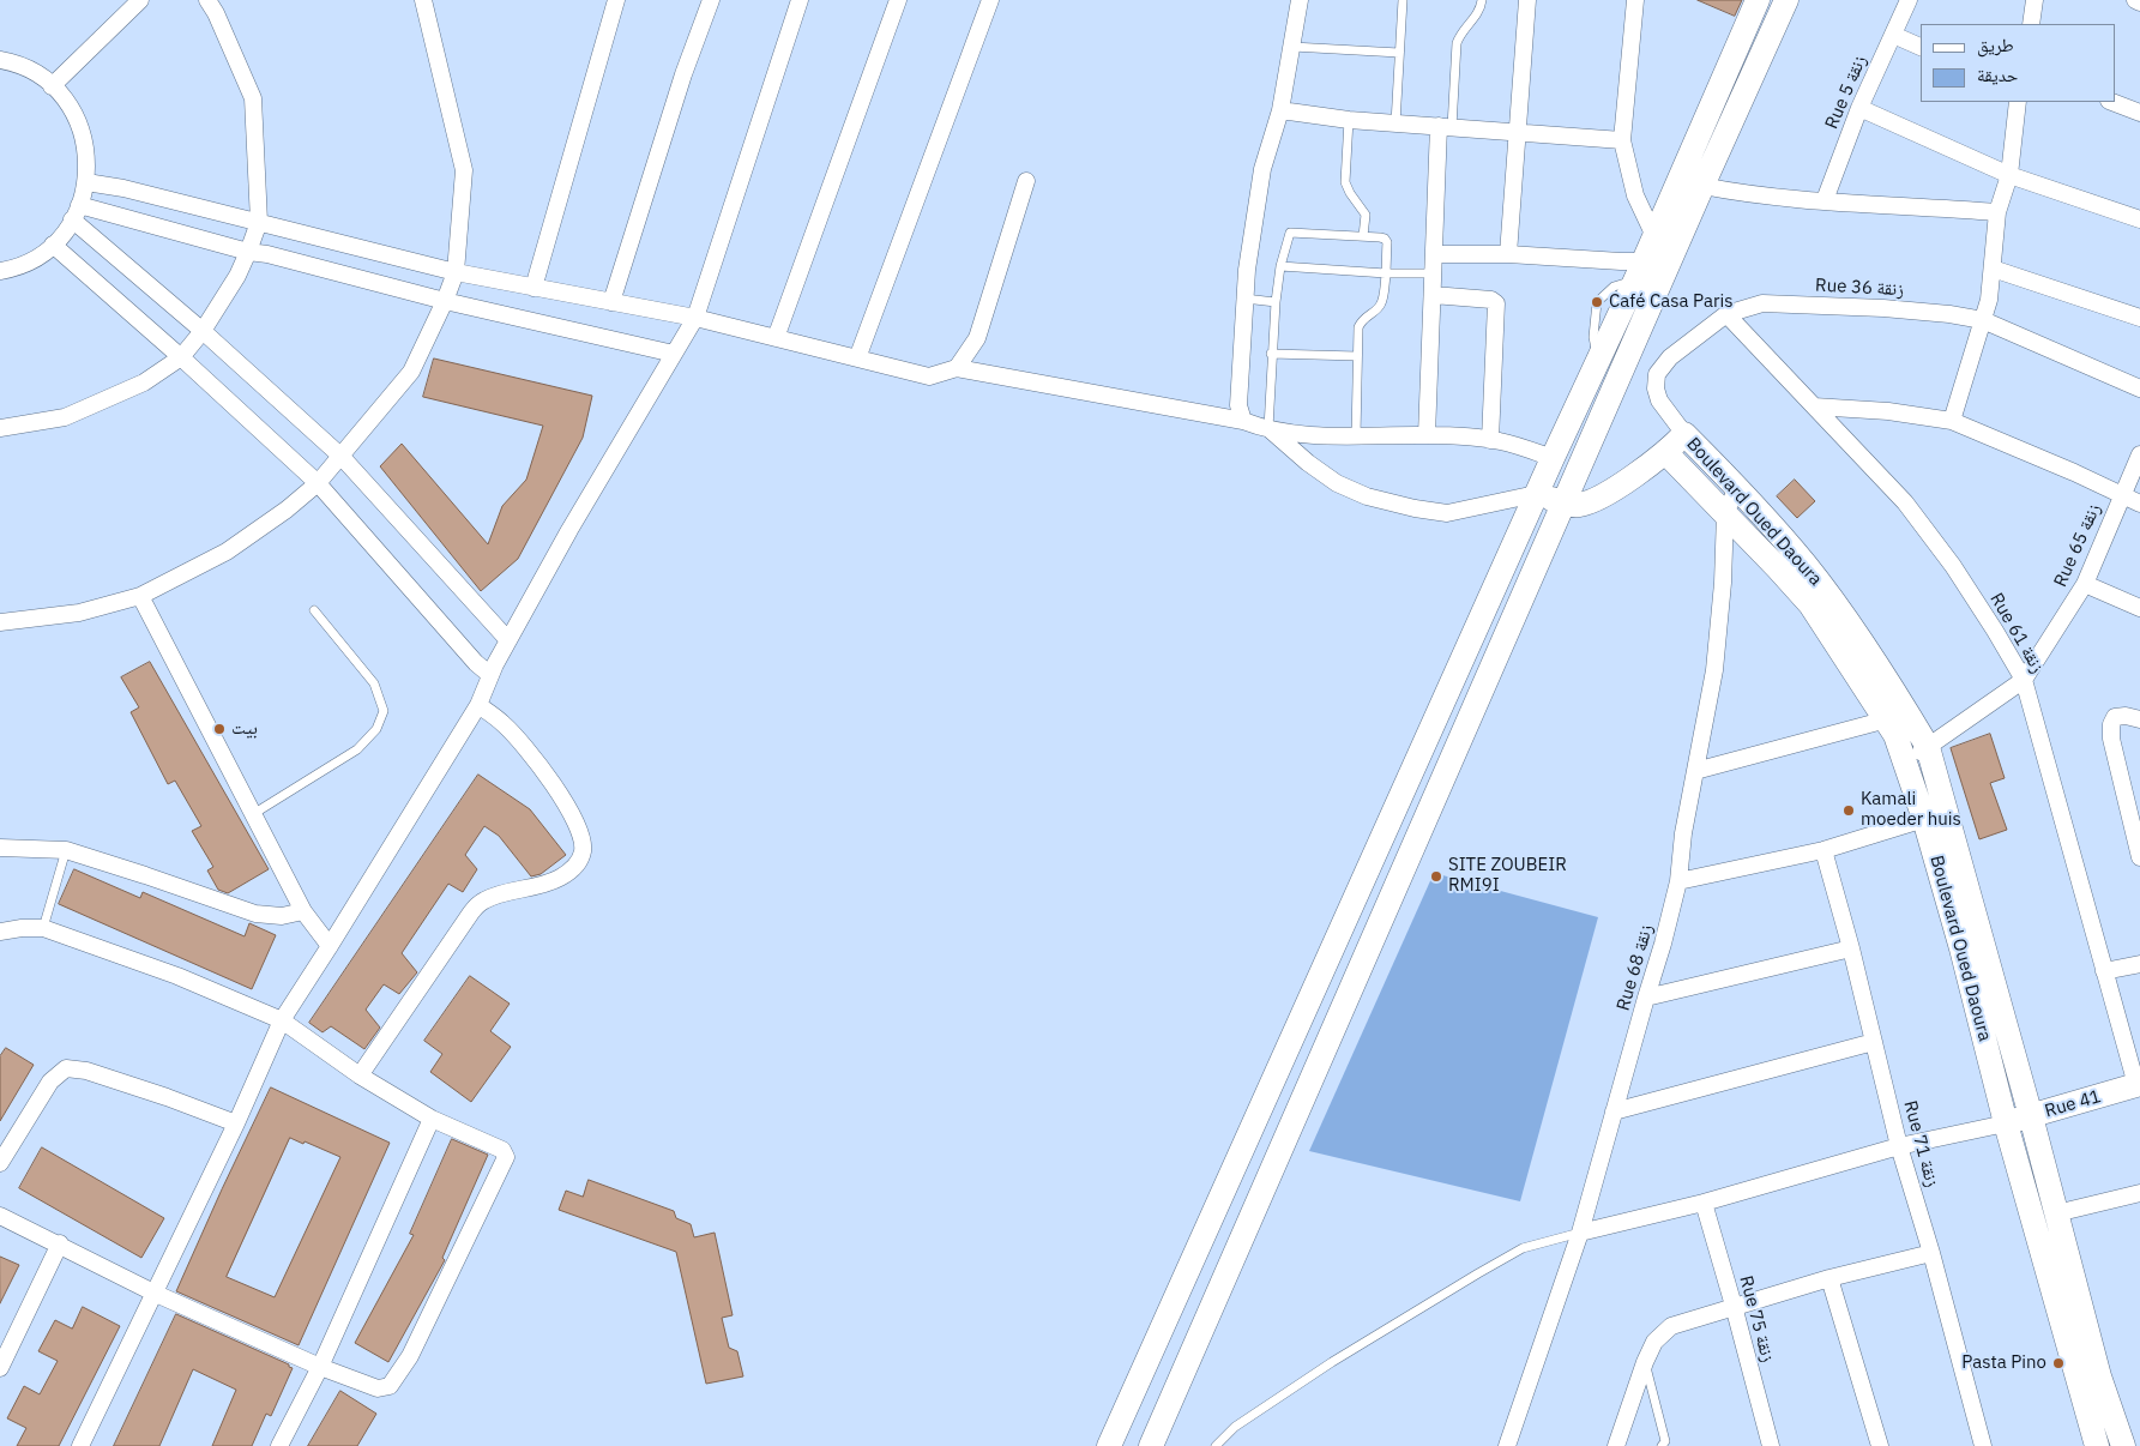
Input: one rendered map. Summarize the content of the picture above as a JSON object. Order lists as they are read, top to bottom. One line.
{"streets":{"main road":["Boulevard Oued Daoura","Rue 41"],"street":["Rue 5 زنقة","Rue 36 زنقة","Rue 65 زنقة","Rue 61 زنقة","Rue 68 زنقة","Rue 71 زنقة","Rue 75 زنقة"]},"crossings":[["Rue 36 زنقة","Boulevard Oued Daoura"],["Rue 36 زنقة","Rue 61 زنقة"],["Boulevard Oued Daoura","Rue 65 زنقة"],["Boulevard Oued Daoura","Rue 68 زنقة"],["Boulevard Oued Daoura","Rue 41"],["Rue 65 زنقة","Rue 61 زنقة"],["Rue 61 زنقة","Rue 41"]],"places":["Café Casa Paris","بيت","Kamali moeder huis","SITE ZOUBEIR RMI9I","Pasta Pino"],"legend":["طريق","حديقة"]}
